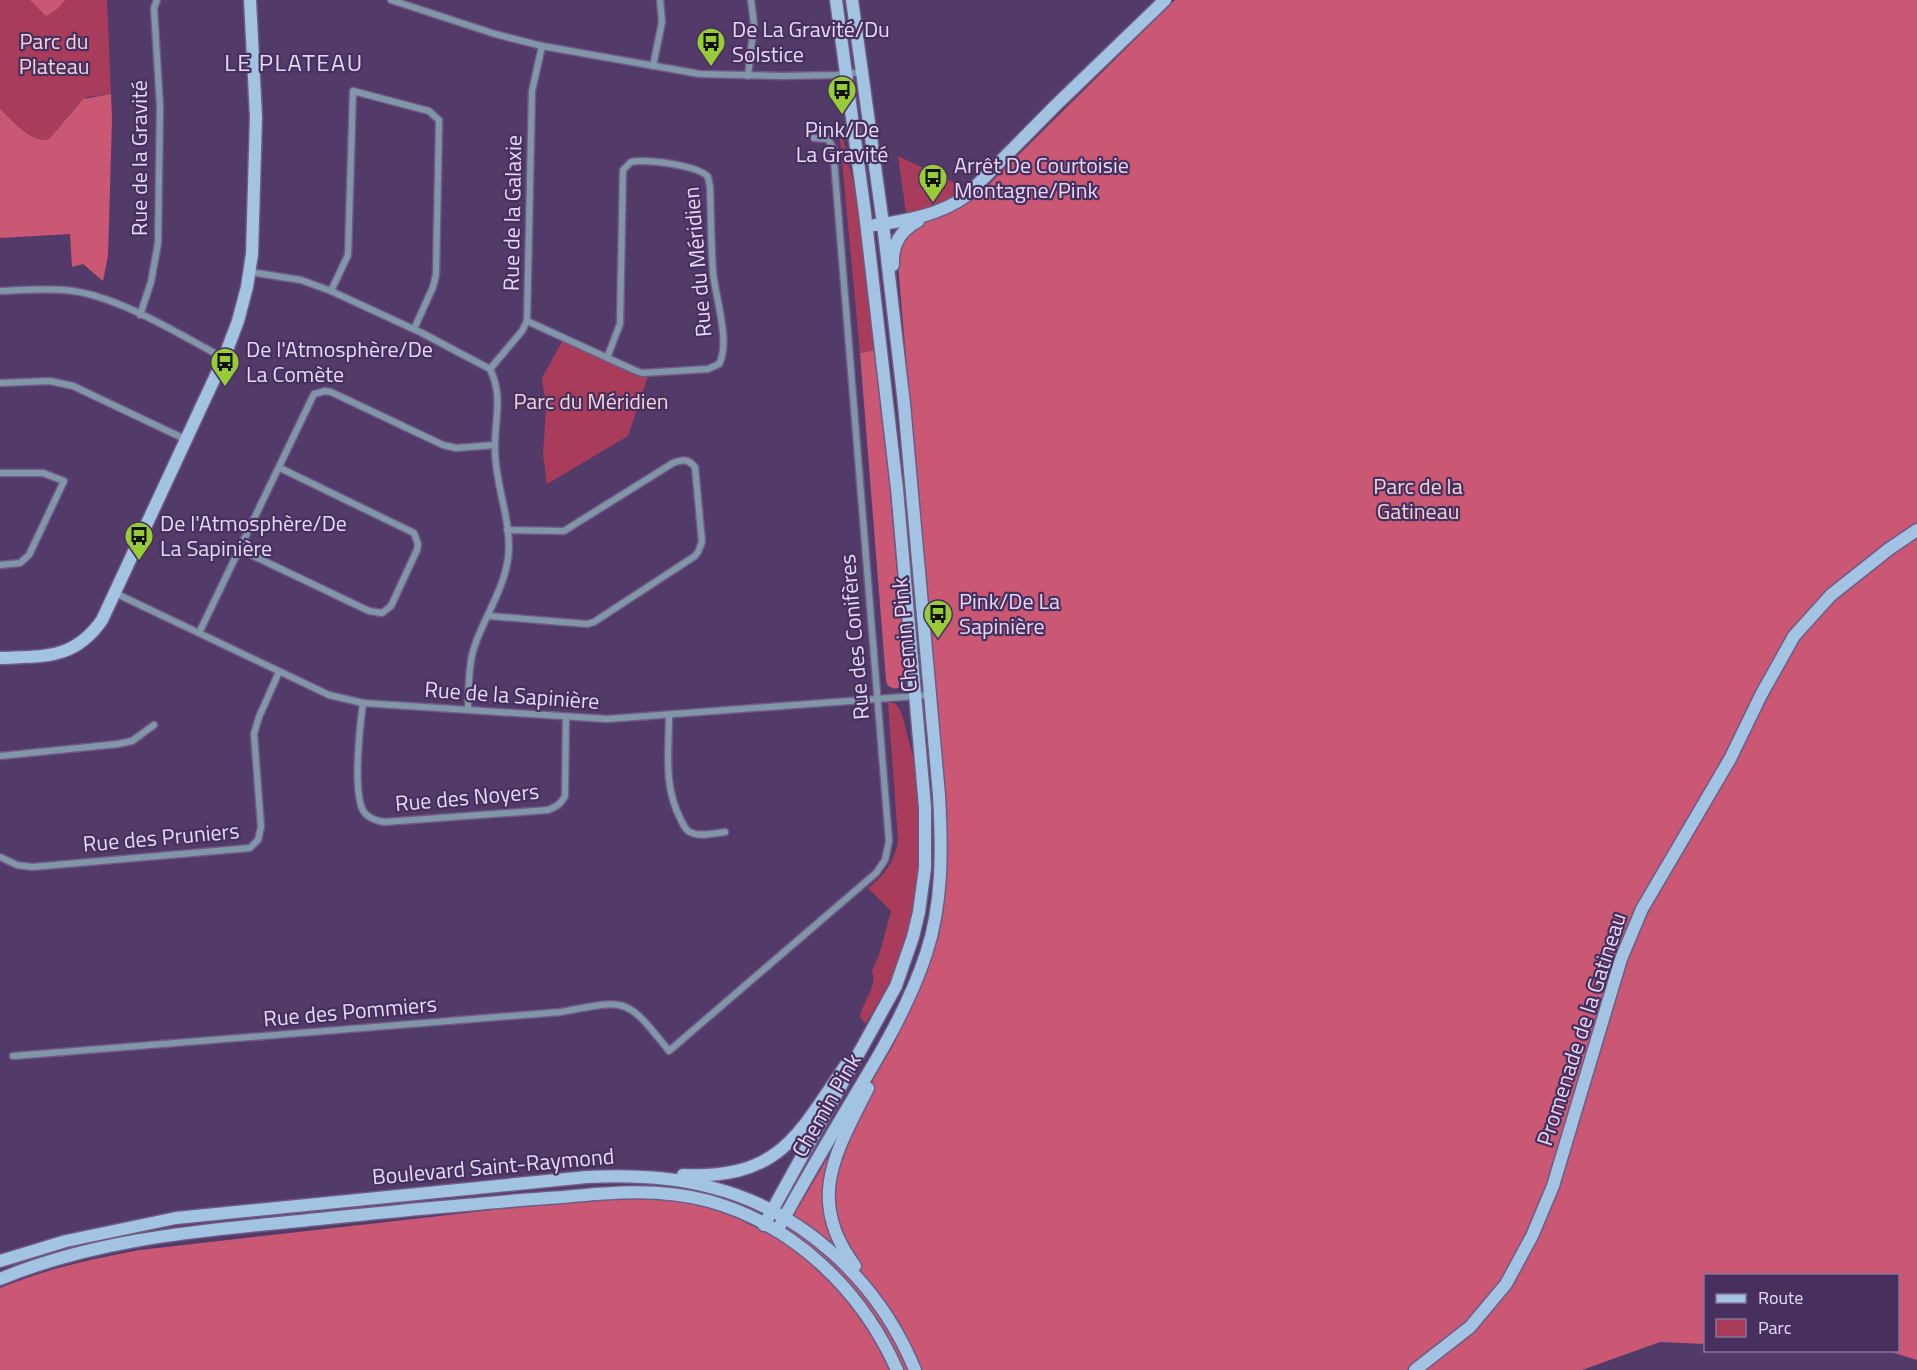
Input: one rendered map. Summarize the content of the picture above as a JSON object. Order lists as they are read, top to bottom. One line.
{"streets":{"main road":["Chemin Pink","Promenade de la Gatineau","Boulevard Saint-Raymond"],"street":["Rue de la Gravité","Rue de la Galaxie","Rue du Méridien","Rue des Conifères","Rue de la Sapinière","Rue des Noyers","Rue des Pruniers","Rue des Pommiers"]},"crossings":[["Rue de la Galaxie","Rue du Méridien"],["Chemin Pink","Rue de la Sapinière"],["Chemin Pink","Boulevard Saint-Raymond"],["Rue des Conifères","Rue de la Sapinière"],["Rue des Conifères","Rue des Pommiers"],["Rue de la Sapinière","Rue des Noyers"],["Rue de la Sapinière","Rue des Pruniers"]],"districts":["LE PLATEAU"],"parks":["Parc du Plateau","Parc du Méridien","Parc de la Gatineau"],"places":{"bus stop":["De La Gravité/Du Solstice","Pink/De La Gravité","Arrêt De Courtoisie Montagne/Pink","De l'Atmosphère/De La Comète","De l'Atmosphère/De La Sapinière","Pink/De La Sapinière"]},"legend":["Route","Parc"]}
